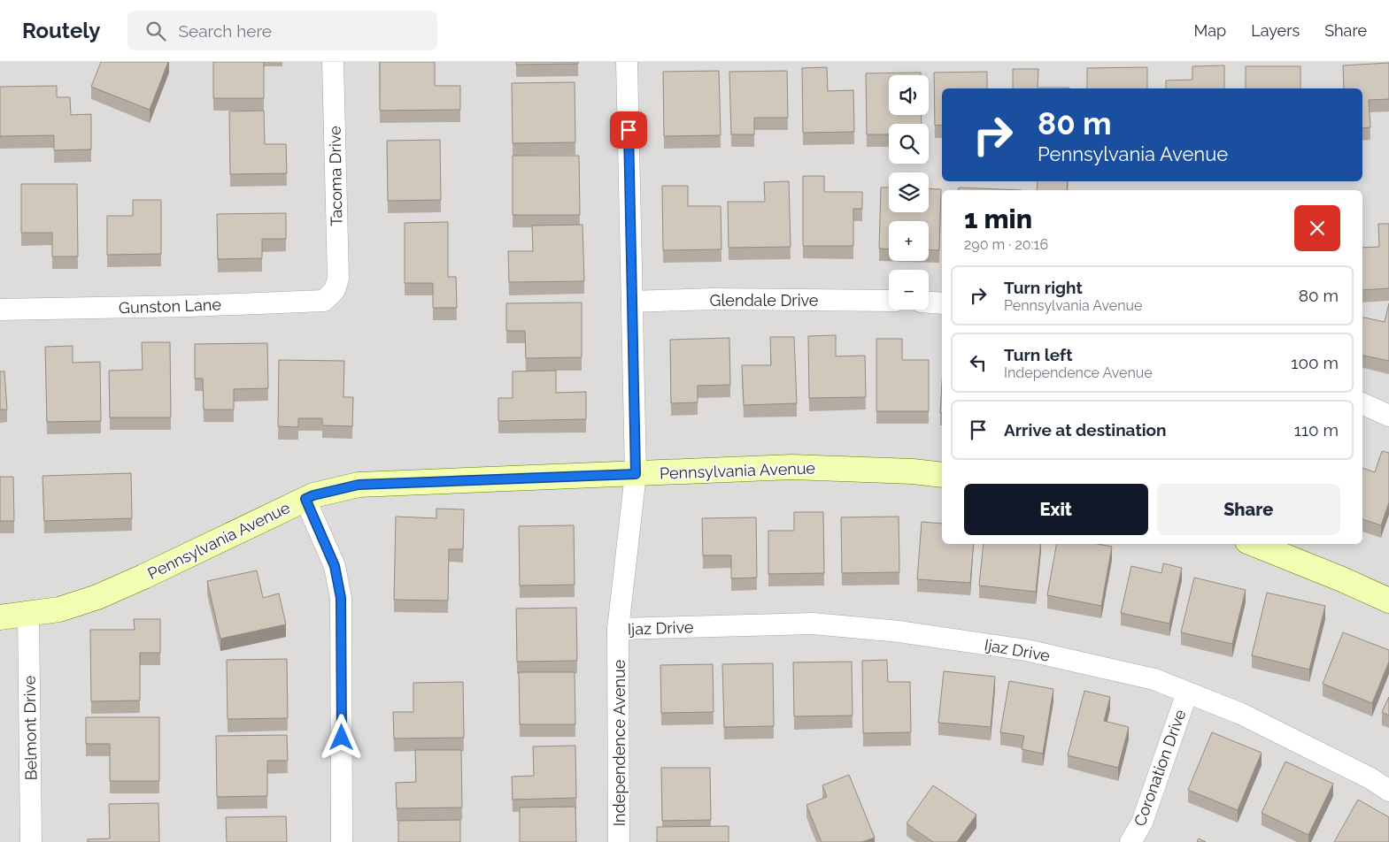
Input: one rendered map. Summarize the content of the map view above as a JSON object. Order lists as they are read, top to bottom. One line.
{"streets":{"street":["Tacoma Drive","Glendale Drive","Gunston Lane","Pennsylvania Avenue","Ijaz Drive","Belmont Drive","Independence Avenue","Coronation Drive"]},"crossings":[["Tacoma Drive","Gunston Lane"],["Glendale Drive","Independence Avenue"],["Pennsylvania Avenue","Belmont Drive"],["Pennsylvania Avenue","Independence Avenue"],["Ijaz Drive","Independence Avenue"],["Ijaz Drive","Coronation Drive"]],"page":{"header":"Routely","search":"Search here","nav":["Map","Layers","Share"],"map_buttons":["+","−"],"turn":["80 m","Pennsylvania Avenue"],"heading":["1 min","290 m · 20:16"],"list":[{"name":"Turn right","note":"Pennsylvania Avenue","value":"80 m"},{"name":"Turn left","note":"Independence Avenue","value":"100 m"},{"name":"Arrive at destination","value":"110 m"}],"buttons":["Exit","Share"]}}
